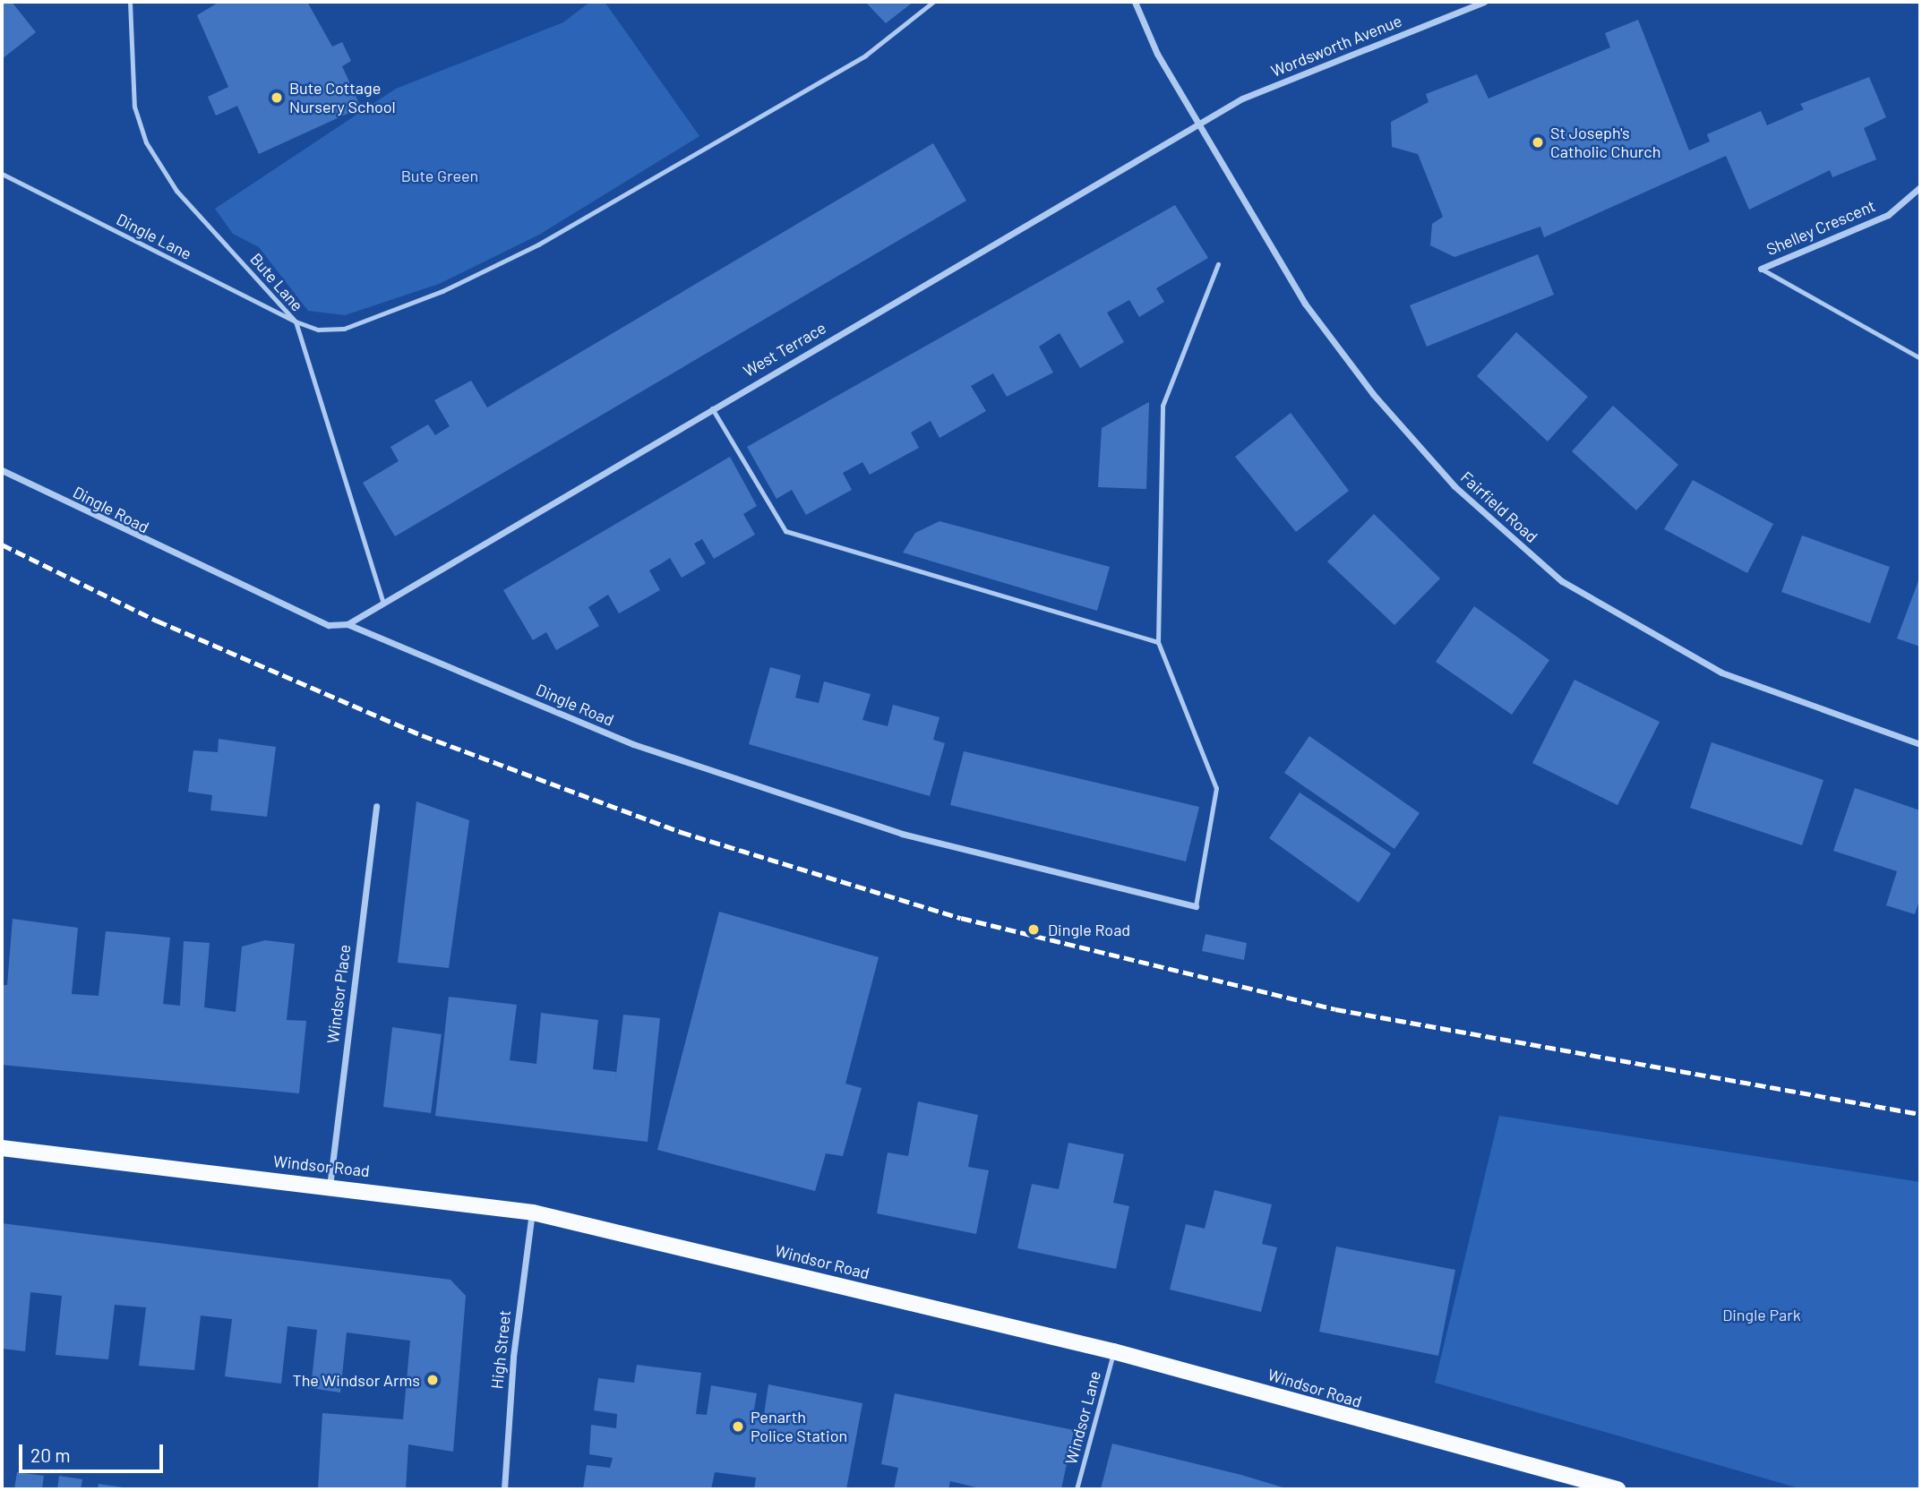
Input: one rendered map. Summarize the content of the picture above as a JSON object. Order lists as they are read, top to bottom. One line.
{"streets":{"main road":["Windsor Road"],"street":["Wordsworth Avenue","Shelley Crescent","West Terrace","Fairfield Road","Dingle Road","Windsor Place","High Street"],"lane":["Dingle Lane","Bute Lane","Windsor Lane"]},"crossings":[["Wordsworth Avenue","West Terrace"],["Wordsworth Avenue","Fairfield Road"],["Dingle Lane","Bute Lane"],["Bute Lane","West Terrace"],["West Terrace","Fairfield Road"],["Windsor Place","Windsor Road"],["Windsor Road","High Street"],["Windsor Road","Windsor Lane"]],"parks":["Bute Green","Dingle Park"],"places":["Bute Cottage Nursery School","St Joseph's Catholic Church","Dingle Road","The Windsor Arms","Penarth Police Station"],"scale_bar":"20 m"}
